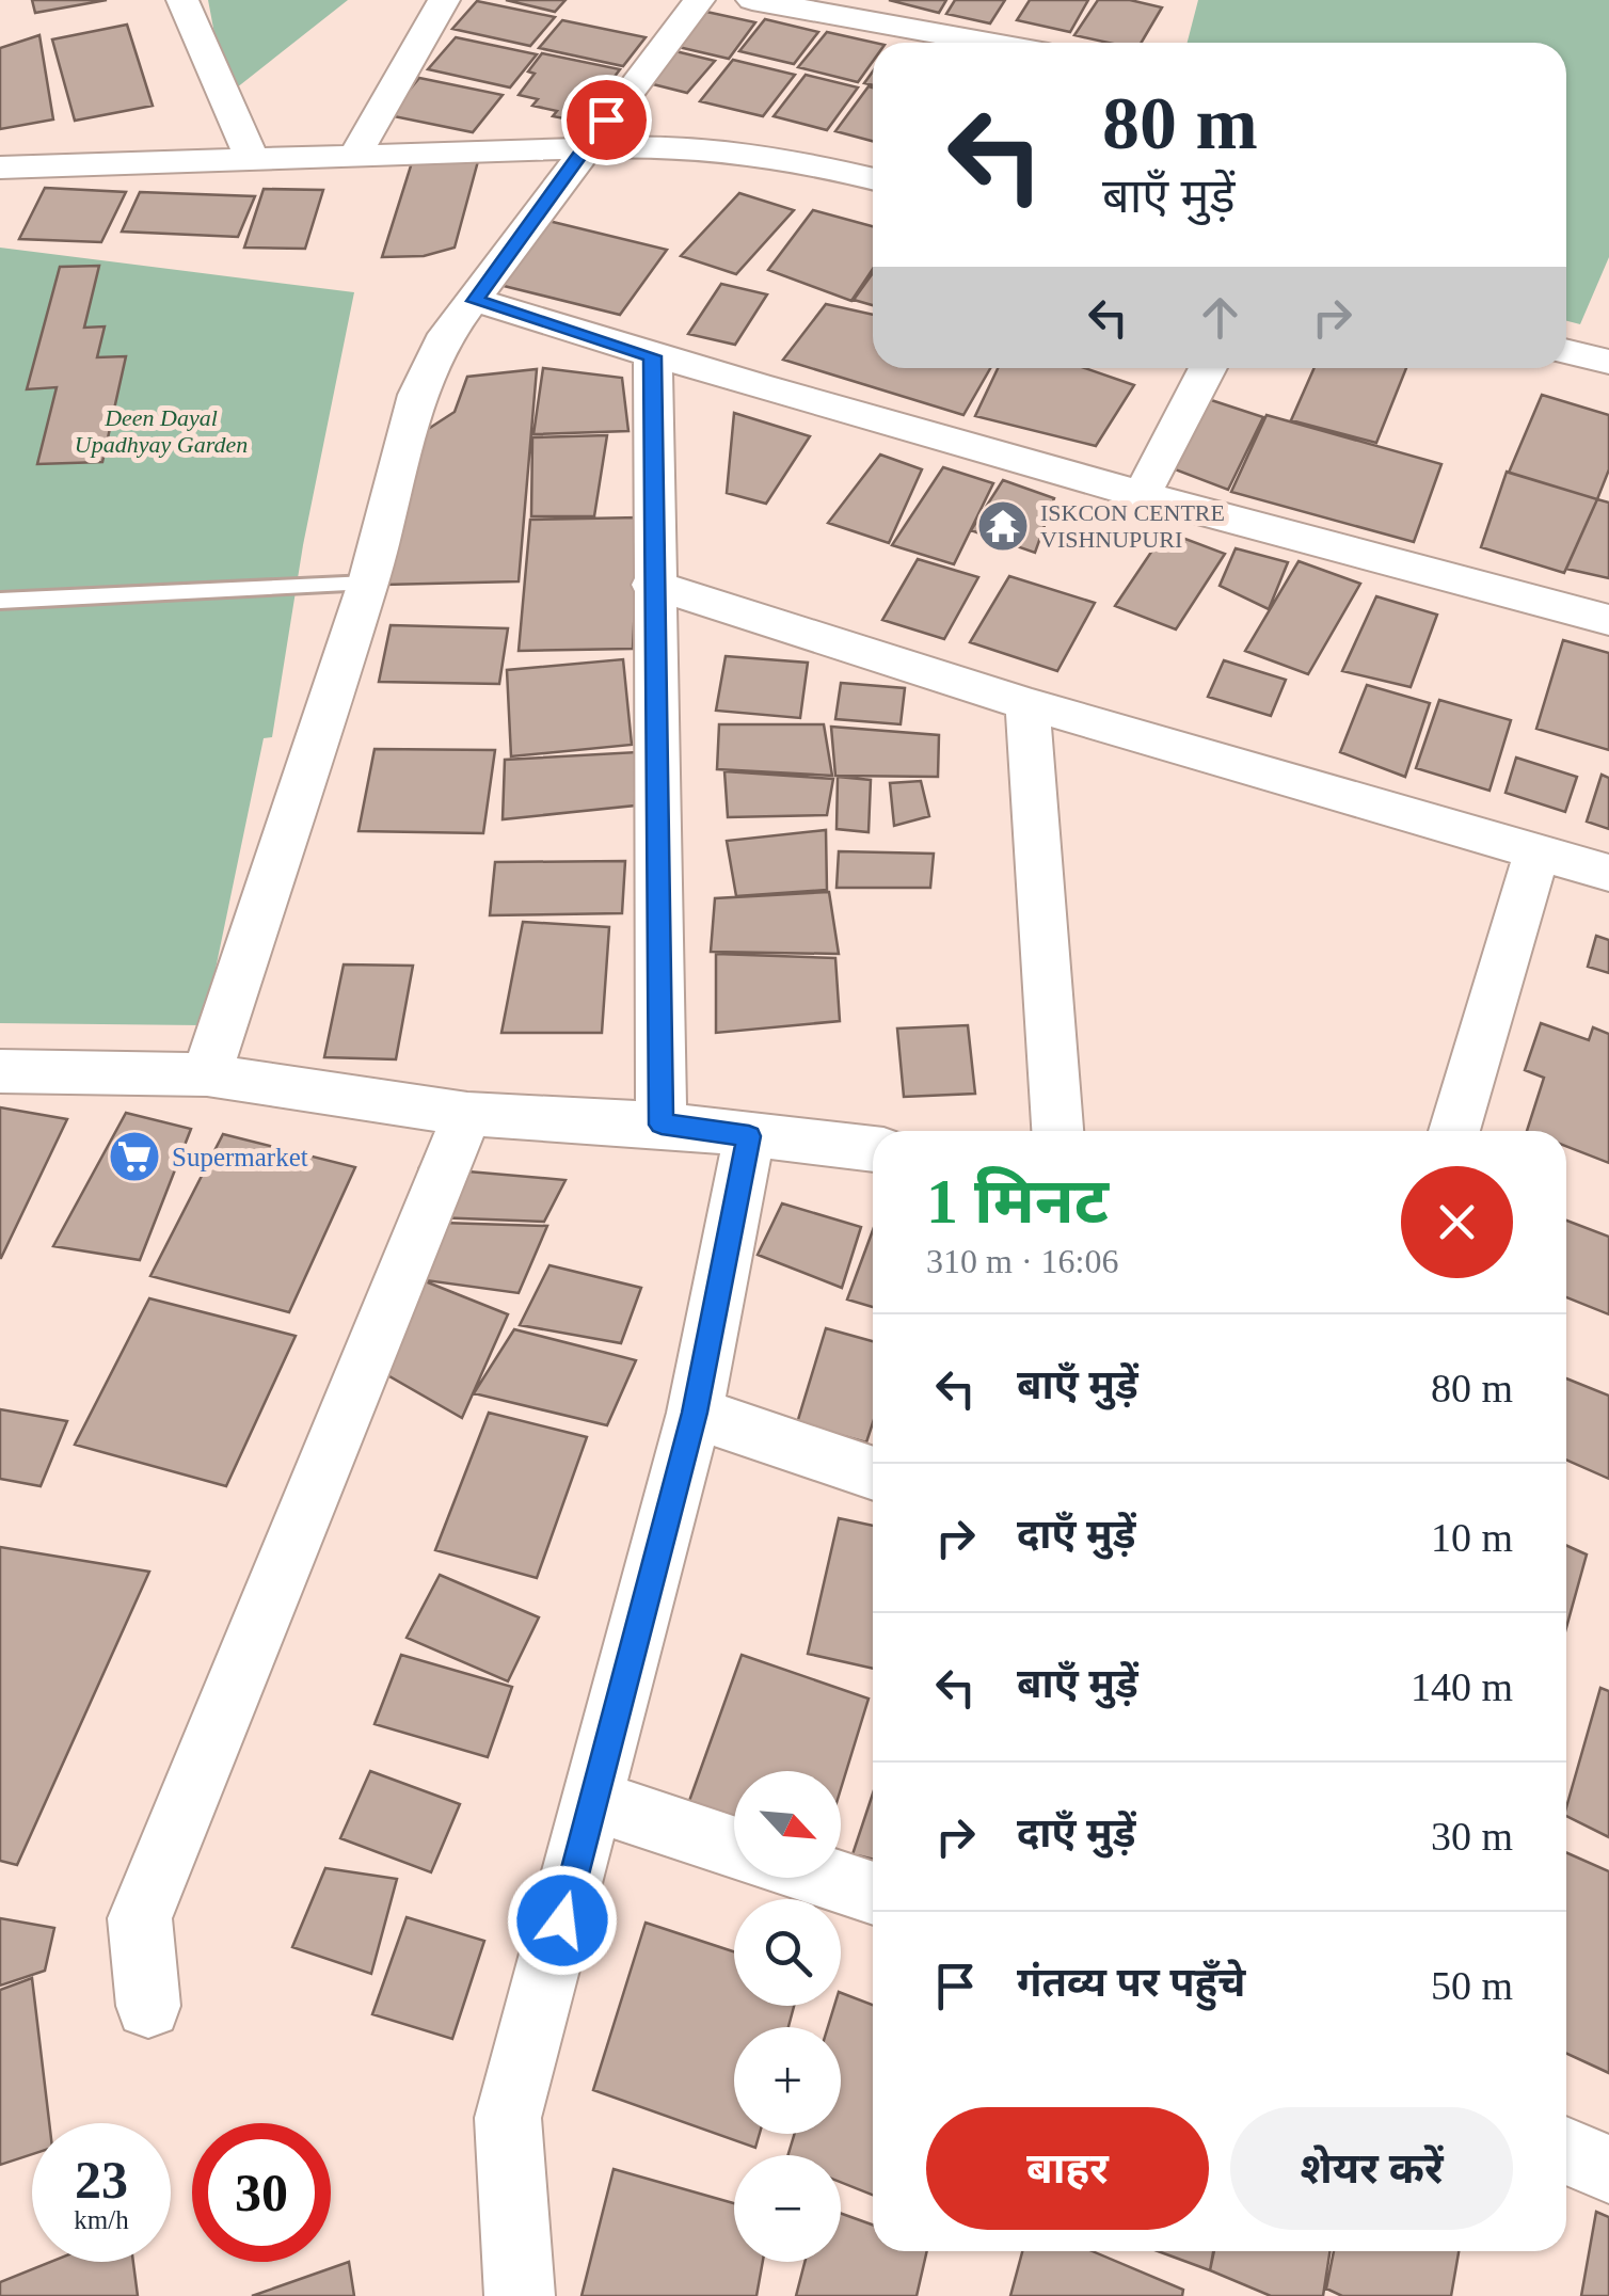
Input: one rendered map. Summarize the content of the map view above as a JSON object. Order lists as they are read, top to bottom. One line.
{"parks":["Deen Dayal Upadhyay Garden"],"places":{"temple":["ISKCON CENTRE VISHNUPURI"],"supermarket":["Supermarket"]},"north":"bottom right","page":{"turn":["80 m","बाएँ मुड़ें"],"heading":["1 मिनट","310 m · 16:06"],"list":[{"name":"बाएँ मुड़ें","value":"80 m"},{"name":"दाएँ मुड़ें","value":"10 m"},{"name":"बाएँ मुड़ें","value":"140 m"},{"name":"दाएँ मुड़ें","value":"30 m"},{"name":"गंतव्य पर पहुँचे","value":"50 m"}],"map_buttons":["+","−"],"buttons":["बाहर","शेयर करें"],"speed":"23 km/h","limit":"30"}}
